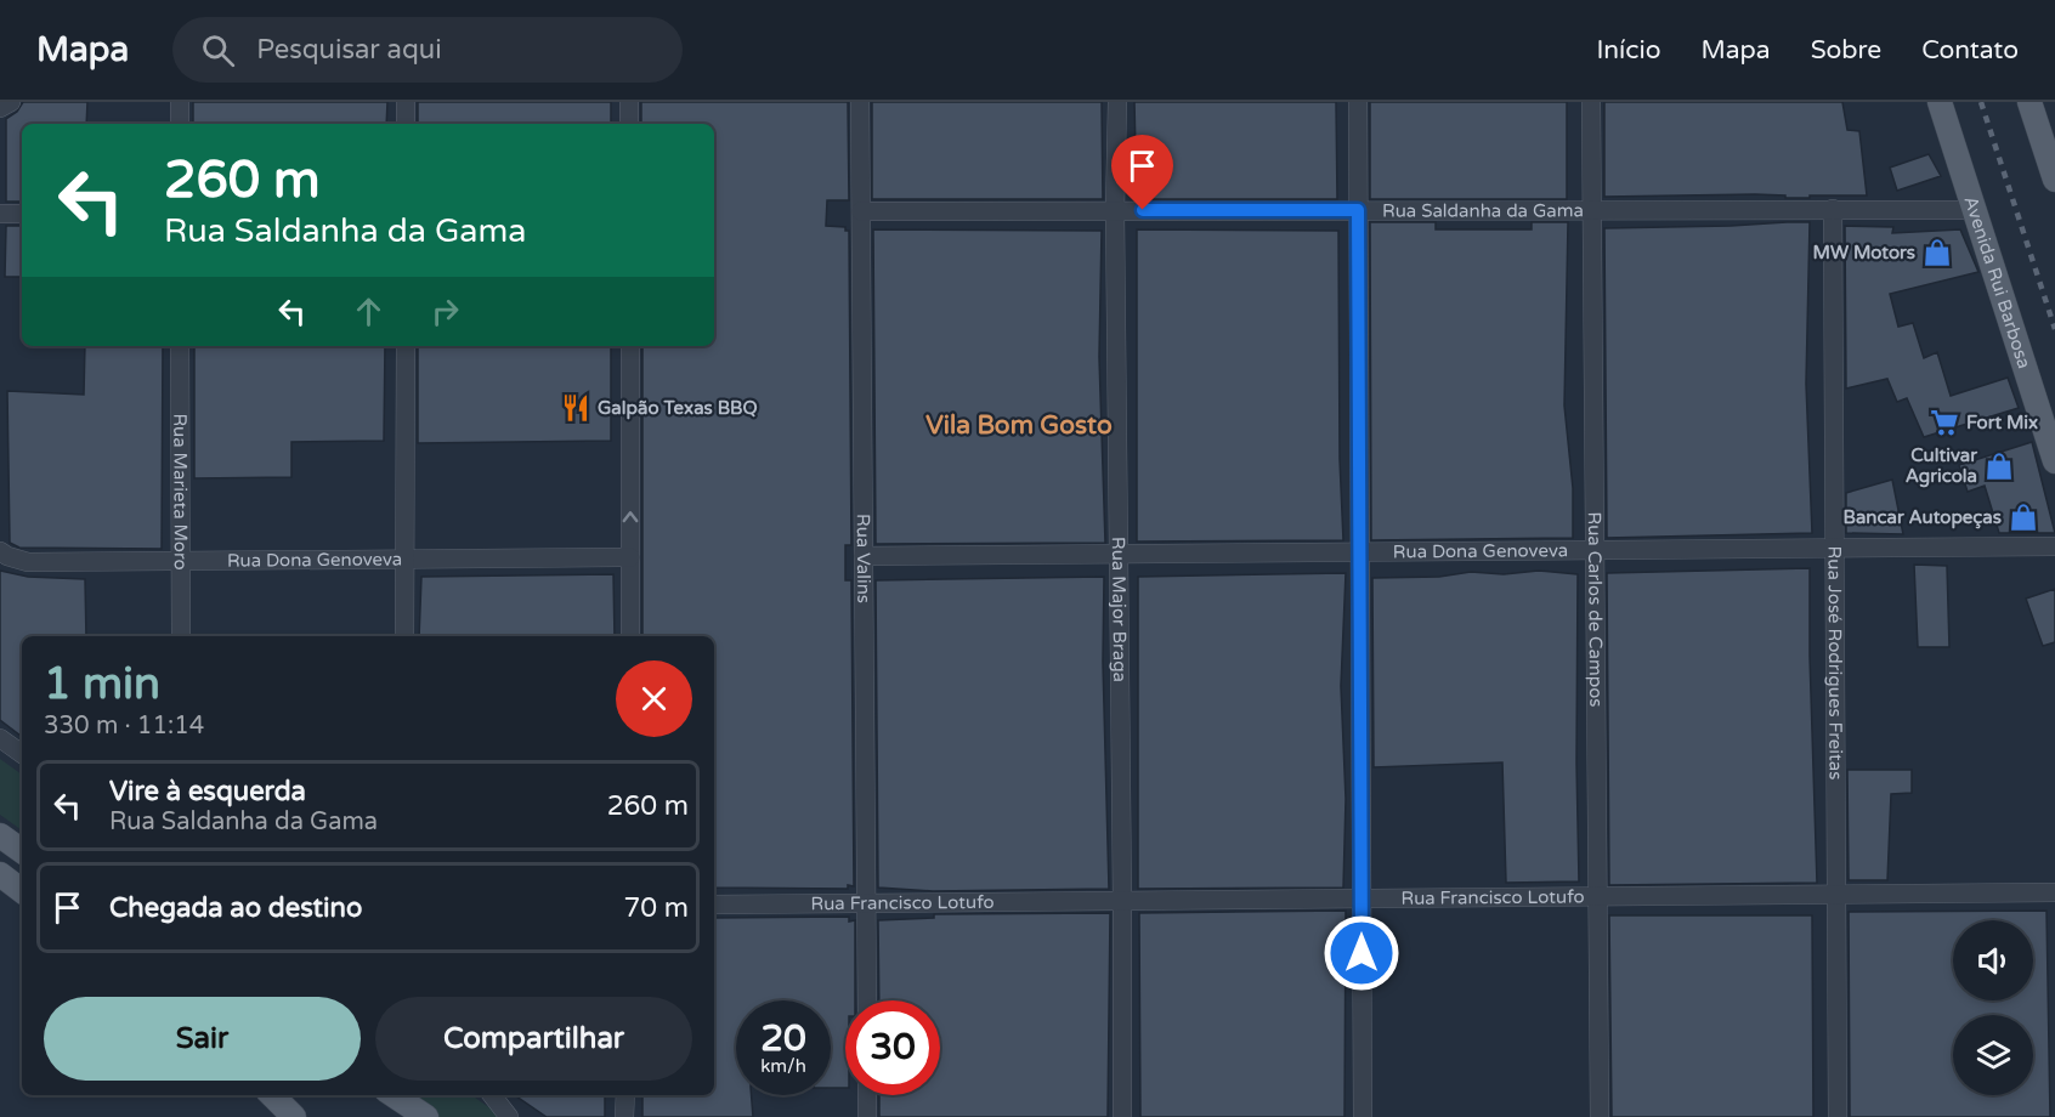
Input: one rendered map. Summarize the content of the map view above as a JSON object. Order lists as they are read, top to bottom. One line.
{"streets":{"main road":["Avenida Rui Barbosa"],"street":["Rua Saldanha da Gama","Rua Marieta Moro","Rua Dona Genoveva","Rua Valins","Rua Major Braga","Rua Carlos de Campos","Rua José Rodrigues Freitas","Rua Francisco Lotufo"]},"crossings":[["Rua Saldanha da Gama","Avenida Rui Barbosa"],["Rua Saldanha da Gama","Rua Valins"],["Rua Saldanha da Gama","Rua Major Braga"],["Rua Saldanha da Gama","Rua Carlos de Campos"],["Rua Saldanha da Gama","Rua José Rodrigues Freitas"],["Rua Marieta Moro","Rua Dona Genoveva"],["Rua Dona Genoveva","Rua Valins"],["Rua Dona Genoveva","Rua Major Braga"],["Rua Dona Genoveva","Rua Carlos de Campos"],["Rua Dona Genoveva","Rua José Rodrigues Freitas"],["Rua Valins","Rua Francisco Lotufo"],["Rua Major Braga","Rua Francisco Lotufo"],["Rua Carlos de Campos","Rua Francisco Lotufo"],["Rua José Rodrigues Freitas","Rua Francisco Lotufo"]],"districts":["Vila Bom Gosto"],"places":{"shop":["MW Motors","Cultivar Agricola","Bancar Autopeças"],"restaurant":["Galpão Texas BBQ"],"supermarket":["Fort Mix"]},"page":{"header":"Mapa","search":"Pesquisar aqui","nav":["Início","Mapa","Sobre","Contato"],"turn":["260 m","Rua Saldanha da Gama"],"heading":["1 min","330 m · 11:14"],"list":[{"name":"Vire à esquerda","note":"Rua Saldanha da Gama","value":"260 m"},{"name":"Chegada ao destino","value":"70 m"}],"buttons":["Sair","Compartilhar"],"speed":"20 km/h","limit":"30"}}
